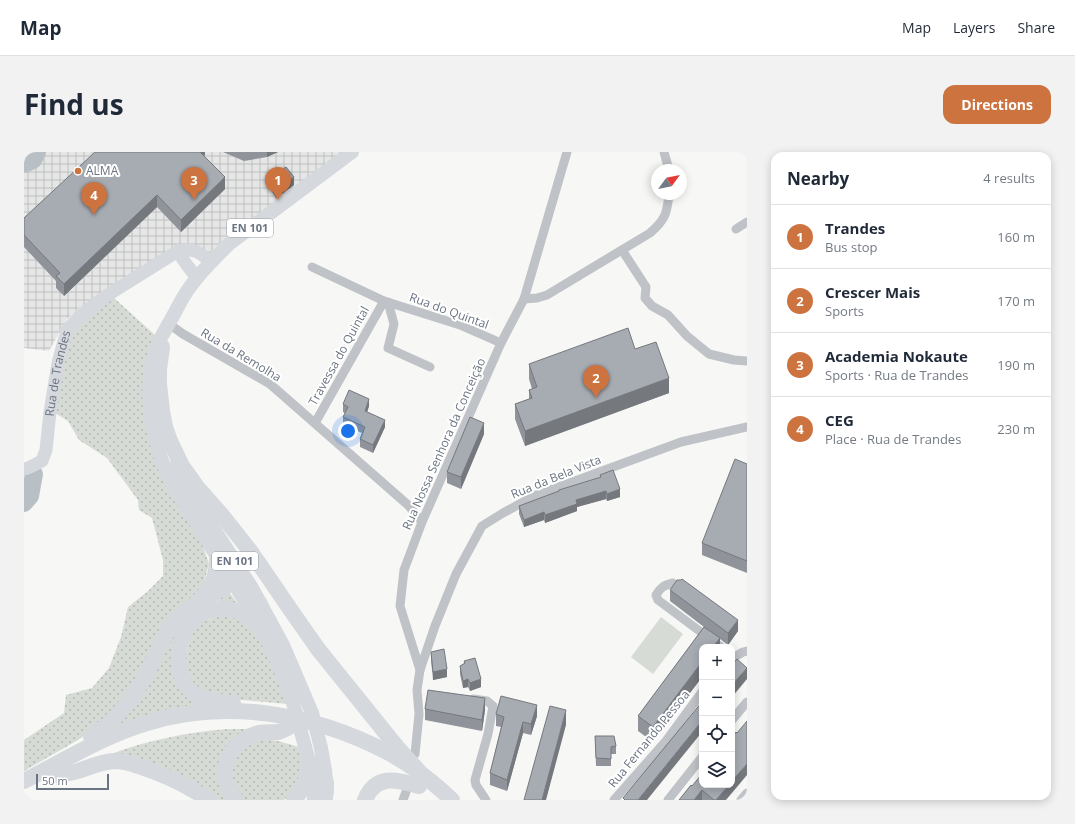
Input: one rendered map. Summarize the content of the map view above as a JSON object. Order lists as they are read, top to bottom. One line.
{"streets":{"main road":["EN 101"],"street":["Rua do Quintal","Rua da Remolha","Travessa do Quintal","Rua de Trandes","Rua Nossa Senhora da Conceição","Rua da Bela Vista","Rua Fernando Pessoa"]},"crossings":[["EN 101","Rua da Remolha"],["Rua do Quintal","Travessa do Quintal"],["Rua do Quintal","Rua Nossa Senhora da Conceição"],["Rua da Remolha","Travessa do Quintal"],["Rua da Remolha","Rua Nossa Senhora da Conceição"],["Rua Nossa Senhora da Conceição","Rua da Bela Vista"]],"places":["ALMA"],"scale_bar":"50 m","north":"top right","page":{"header":"Map","nav":["Map","Layers","Share"],"title":"Find us","buttons":"Directions","heading":["Nearby","4 results"],"pins":["1","3","4","2"],"list":[{"mark":"1","name":"Trandes","note":"Bus stop","value":"160 m"},{"mark":"2","name":"Crescer Mais","note":"Sports","value":"170 m"},{"mark":"3","name":"Academia Nokaute","note":"Sports · Rua de Trandes","value":"190 m"},{"mark":"4","name":"CEG","note":"Place · Rua de Trandes","value":"230 m"}],"map_buttons":["+","−"],"scale":"50 m"}}
